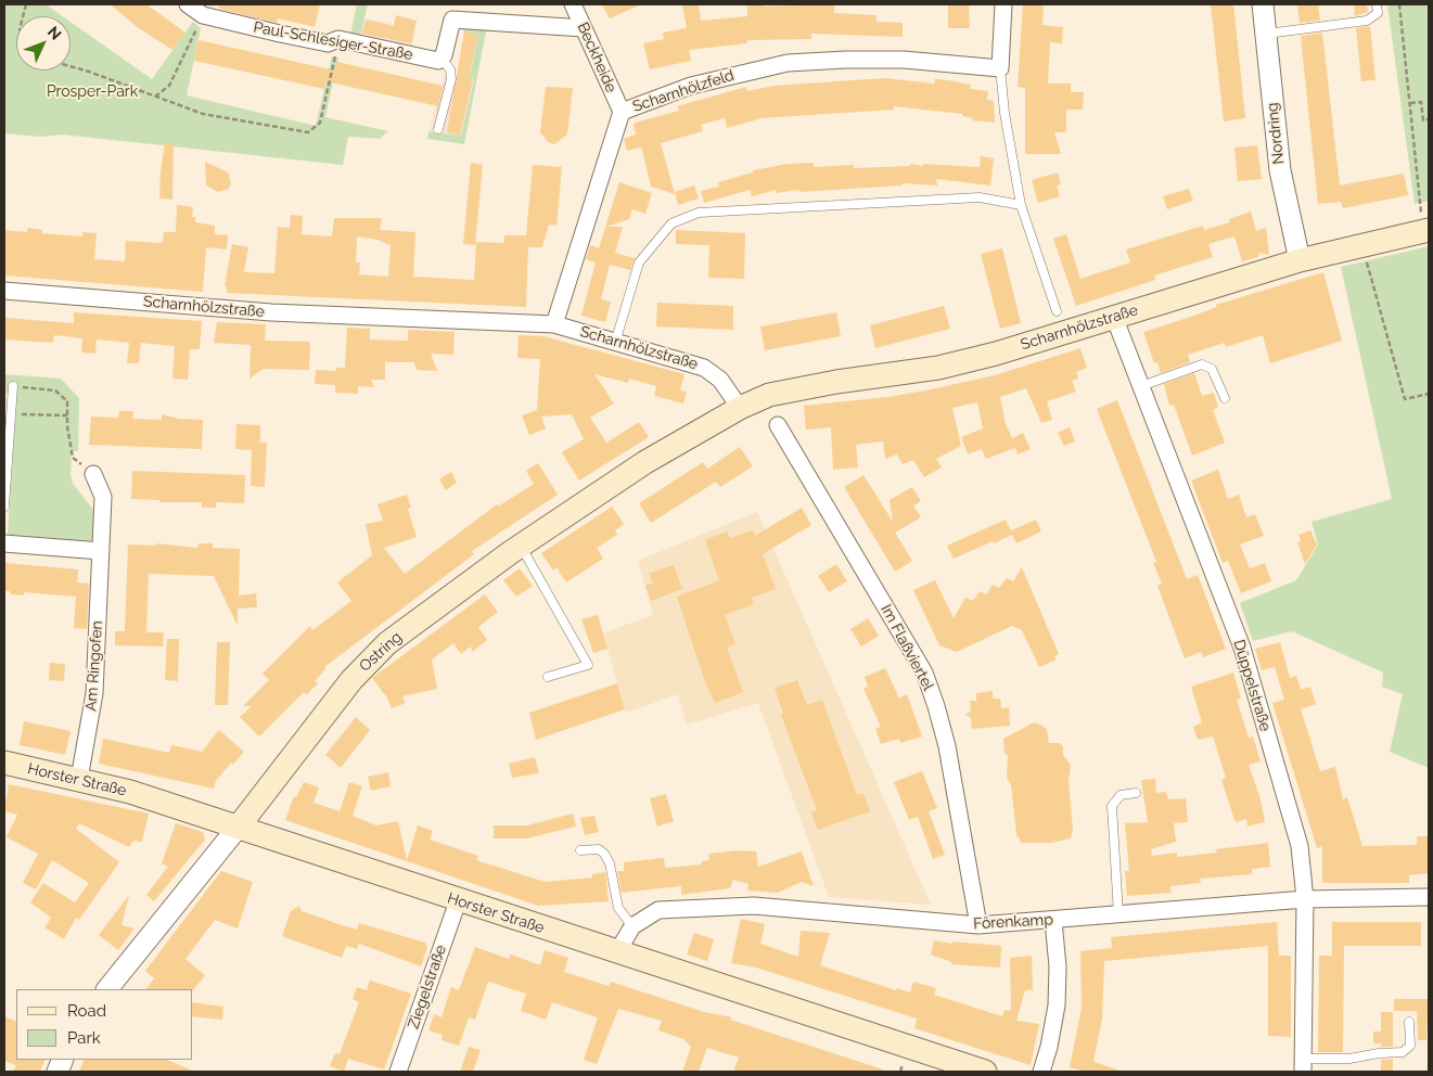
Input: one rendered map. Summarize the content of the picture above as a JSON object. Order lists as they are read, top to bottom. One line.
{"streets":{"main road":["Scharnhölzstraße","Ostring","Horster Straße"],"street":["Paul-Schlesiger-Straße","Beckheide","Scharnhölzfeld","Nordring","Im Flaßviertel","Am Ringofen","Düppelstraße","Förenkamp","Ziegelstraße"]},"crossings":[["Beckheide","Scharnhölzfeld"],["Scharnhölzfeld","Scharnhölzstraße"],["Nordring","Scharnhölzstraße"],["Scharnhölzstraße","Ostring"],["Scharnhölzstraße","Düppelstraße"],["Im Flaßviertel","Förenkamp"],["Ostring","Horster Straße"],["Am Ringofen","Horster Straße"],["Düppelstraße","Förenkamp"],["Horster Straße","Förenkamp"],["Horster Straße","Ziegelstraße"]],"parks":["Prosper-Park"],"legend":["Road","Park"],"north":"top right"}
